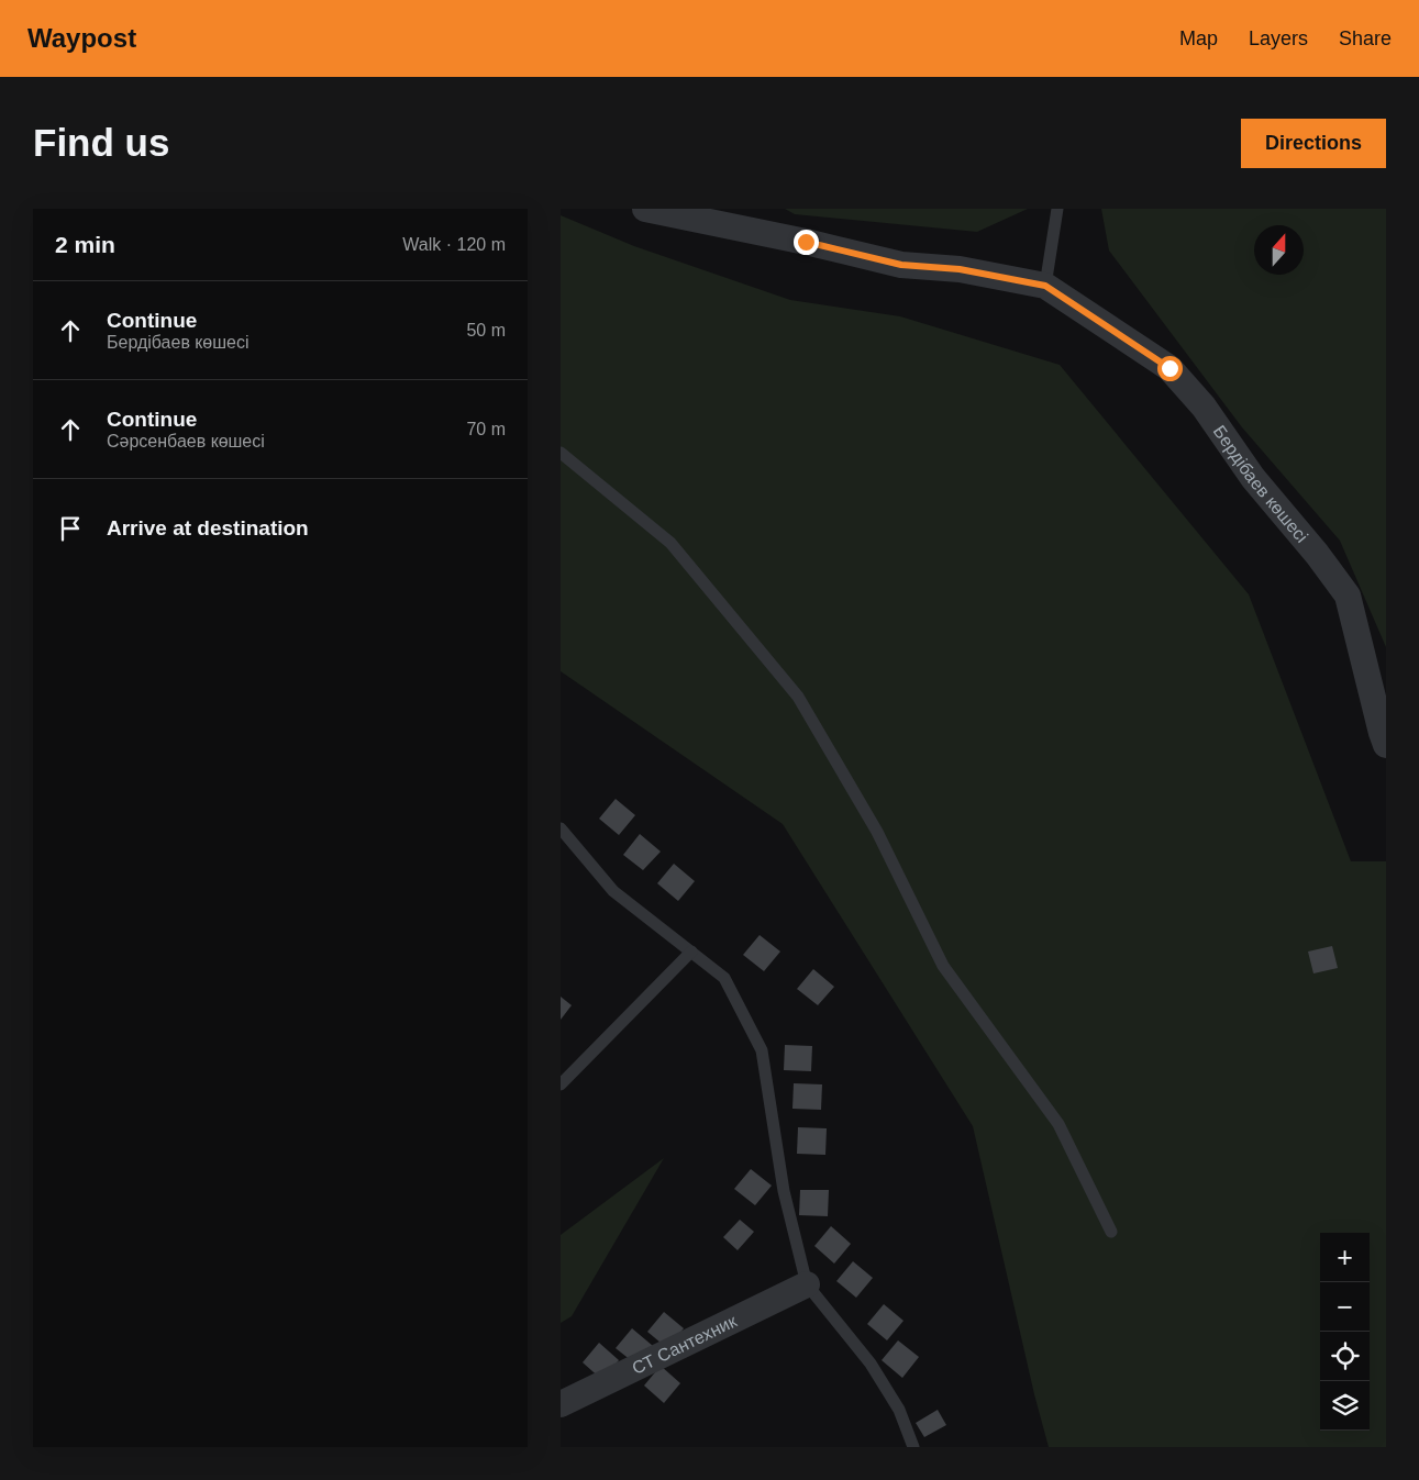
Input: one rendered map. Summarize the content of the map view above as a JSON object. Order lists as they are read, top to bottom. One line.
{"streets":{"street":["Бердібаев көшесі","СТ Сантехник"]},"north":"top","page":{"header":"Waypost","nav":["Map","Layers","Share"],"buttons":"Directions","title":"Find us","heading":["2 min","Walk · 120 m"],"list":[["Continue","Бердібаев көшесі","50 m"],["Continue","Сәрсенбаев көшесі","70 m"],"Arrive at destination"],"map_buttons":["+","−"]}}
